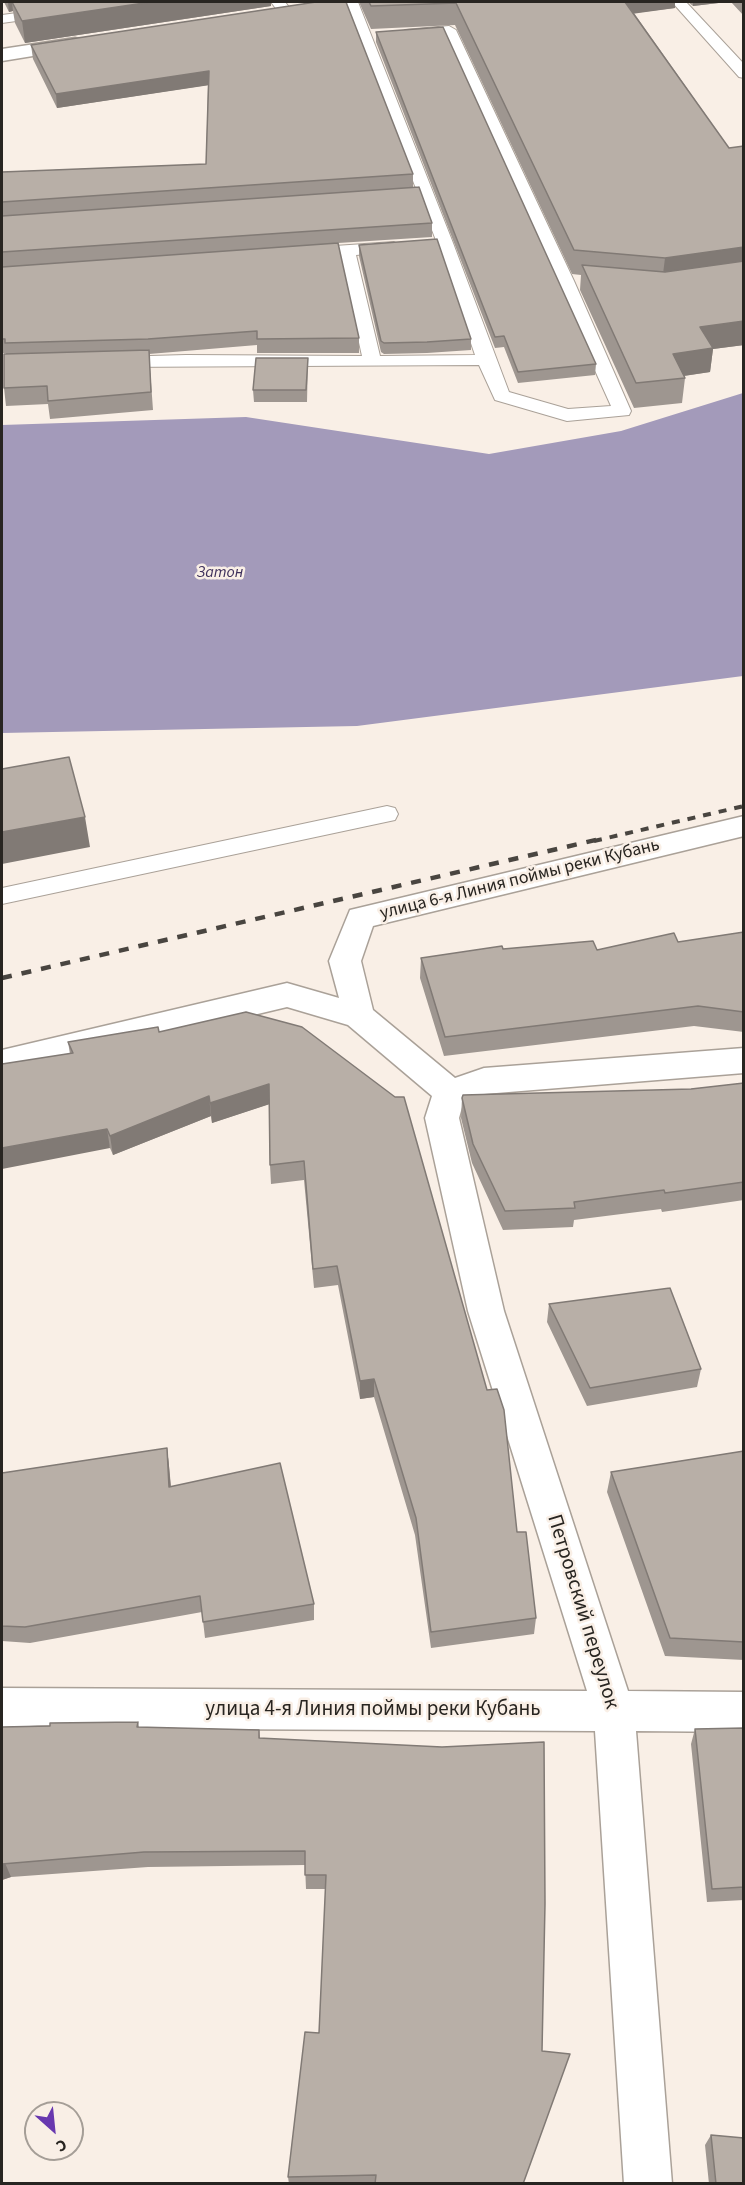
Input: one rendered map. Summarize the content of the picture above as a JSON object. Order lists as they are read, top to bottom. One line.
{"streets":{"street":["улица 6-я Линия поймы реки Кубань","Петровский переулок","улица 4-я Линия поймы реки Кубань"]},"crossings":[["Петровский переулок","улица 4-я Линия поймы реки Кубань"]],"water":["Затон"],"north":"bottom right"}
